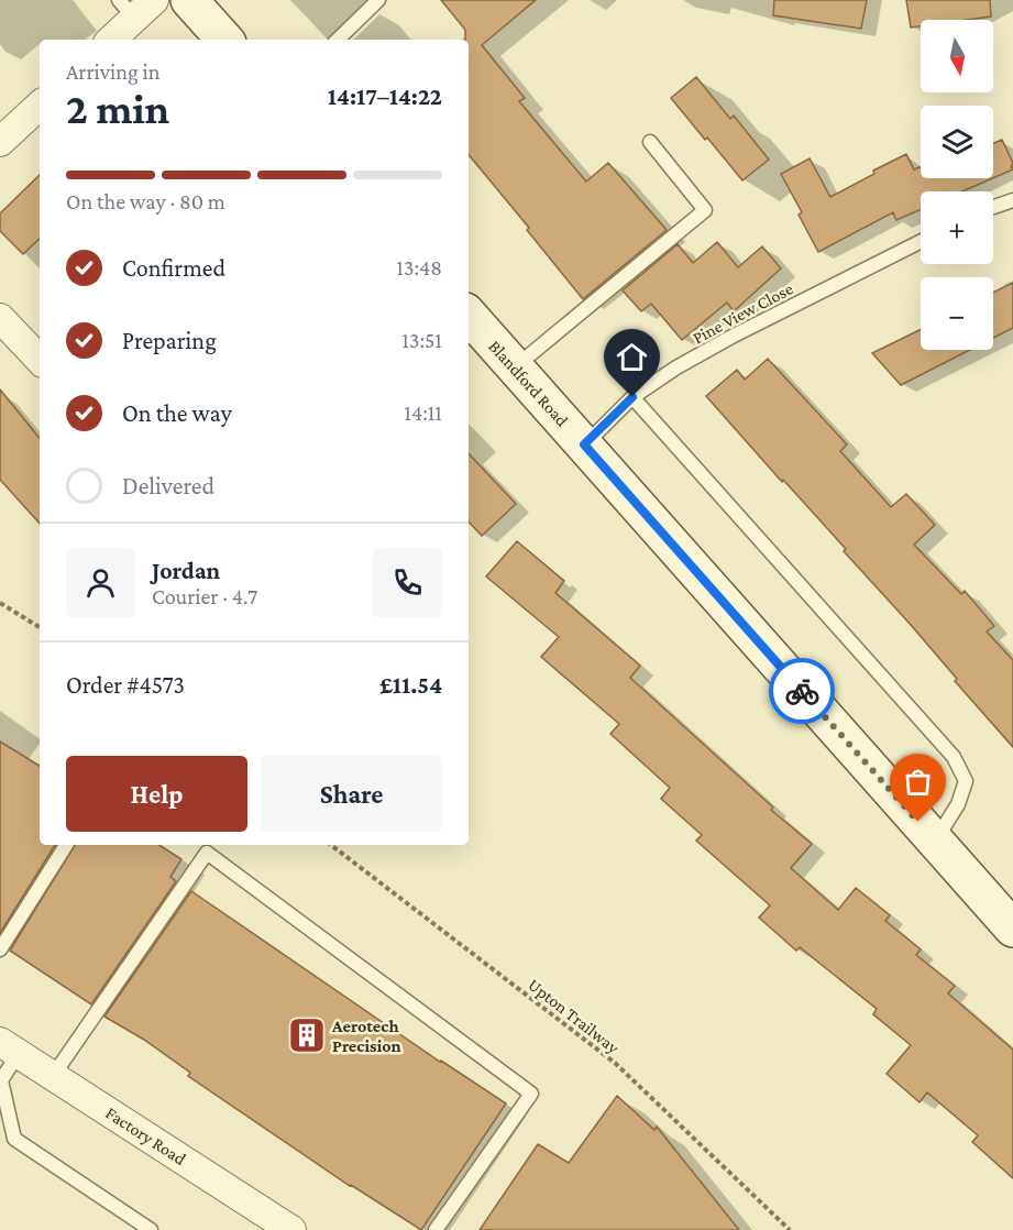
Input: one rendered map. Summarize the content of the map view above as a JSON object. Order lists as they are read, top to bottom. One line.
{"streets":{"main road":["Blandford Road"],"street":["Factory Road"],"lane":["Pine View Close"],"path":["Upton Trailway"]},"crossings":[["Pine View Close","Blandford Road"]],"places":{"building":["Aerotech Precision"]},"north":"bottom","page":{"map_buttons":["+","−"],"heading":["2 min","Arriving in","14:17–14:22"],"panel":["Jordan","Courier · 4.7","Order #4573","£11.54"],"bar":"On the way · 80 m","list":[["Confirmed","13:48"],["Preparing","13:51"],["On the way","14:11"],"Delivered"],"buttons":["Help","Share"]}}
